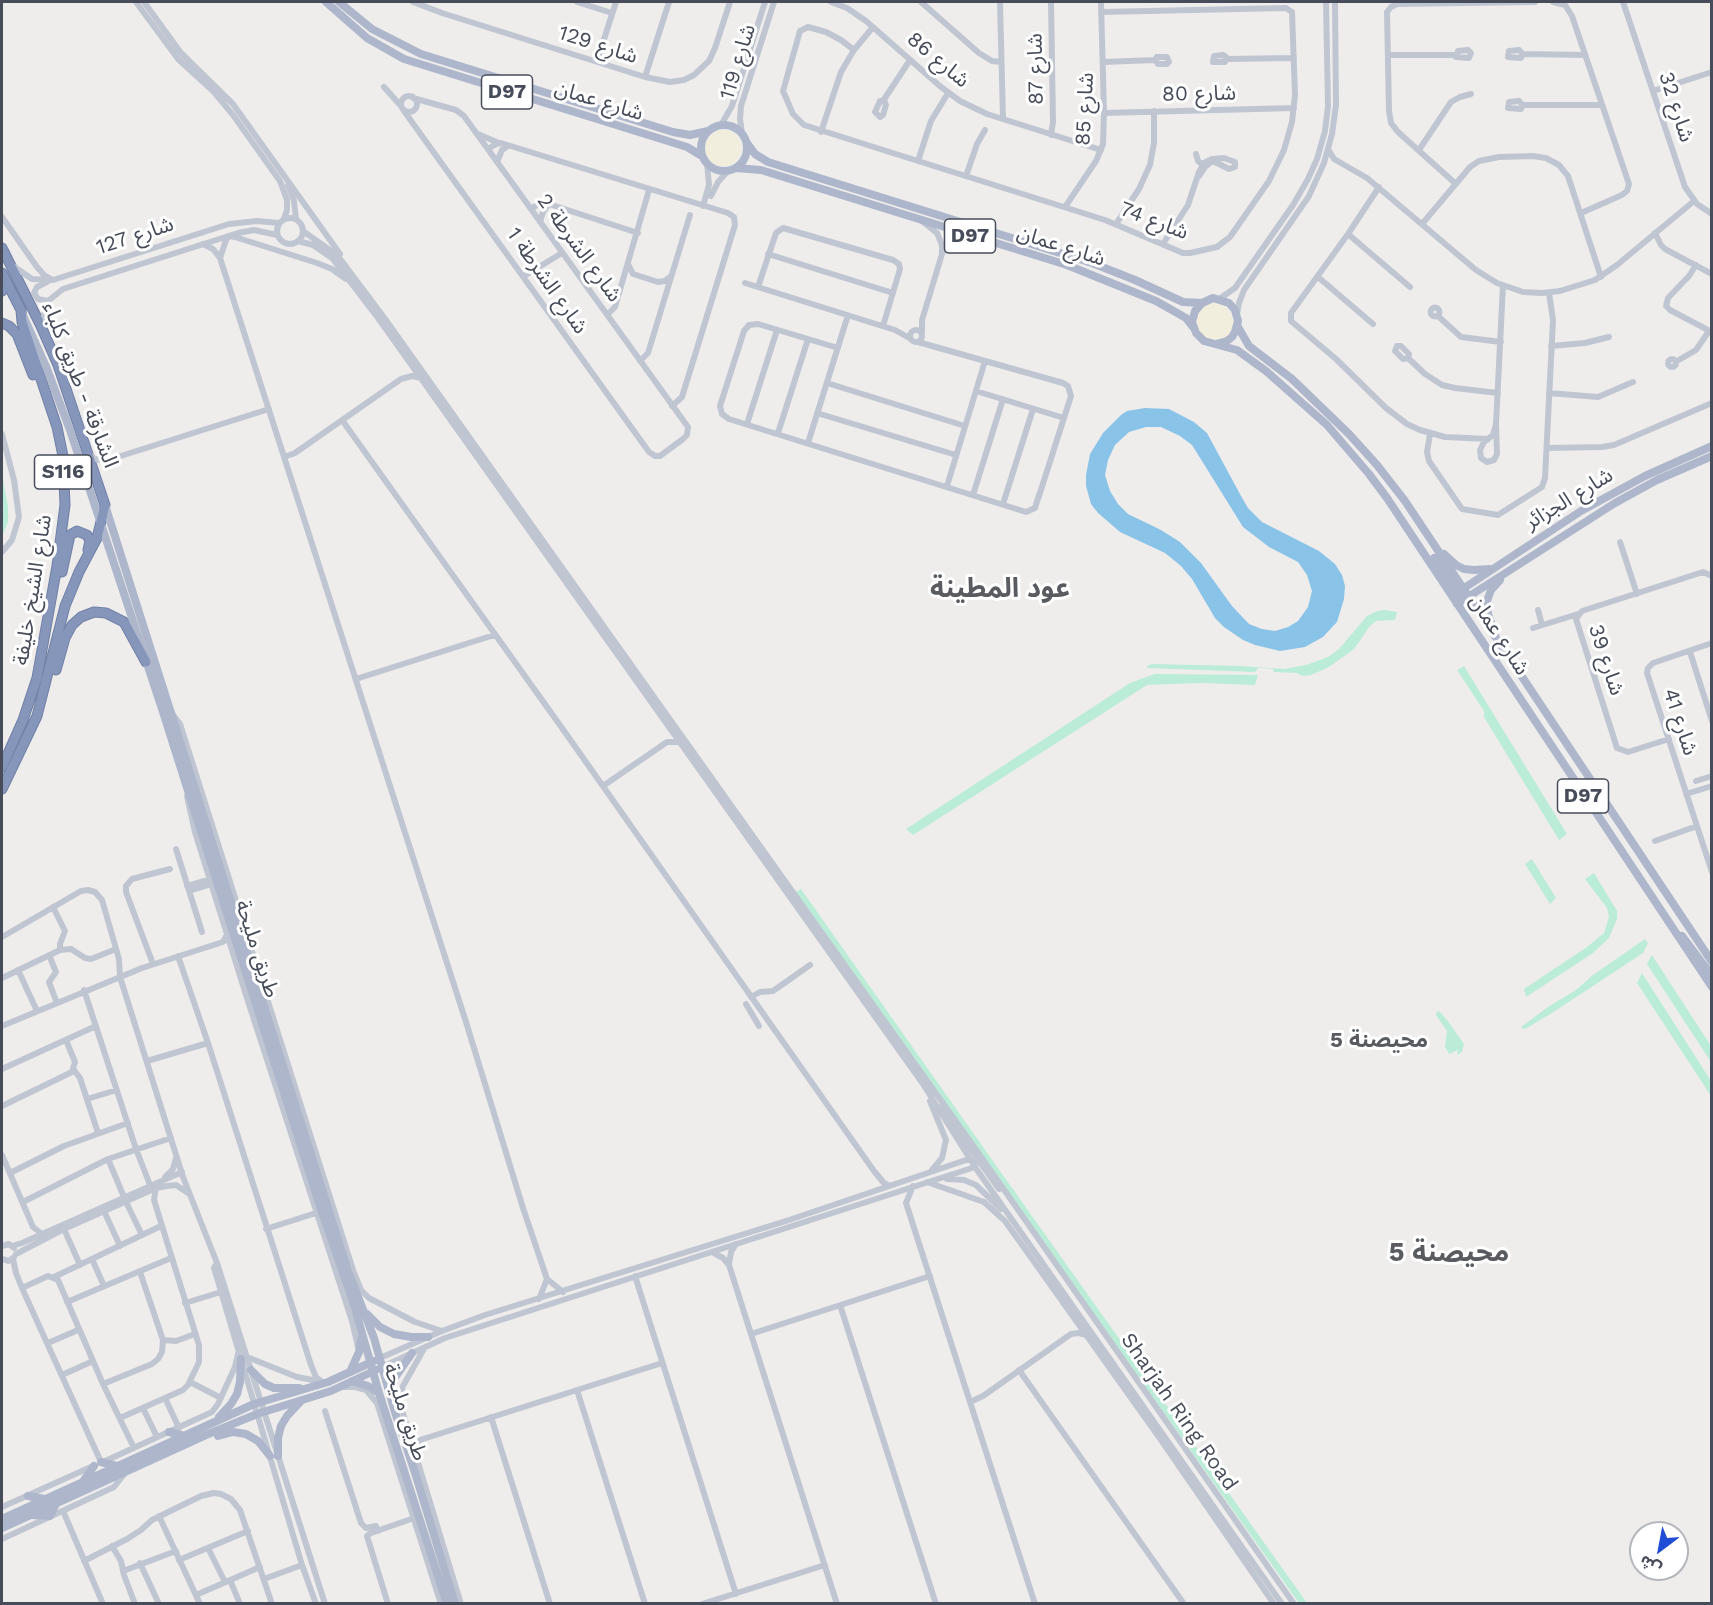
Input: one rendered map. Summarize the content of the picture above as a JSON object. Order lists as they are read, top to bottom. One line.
{"streets":{"highway":["الشارقة - طريق كلباء","S116","شارع الشيخ خليفة"],"main road":["D97","شارع عمان","شارع الجزائر","طريق مليحة"],"street":["شارع 129","شارع 86","شارع 119","شارع 87","شارع 80","شارع 32","شارع 85","شارع 74","شارع 127","شارع الشرطة 2","شارع الشرطة 1","شارع 39","شارع 41","Sharjah Ring Road"]},"crossings":[["شارع 86","شارع 87"],["شارع 86","شارع 85"],["شارع 119","شارع عمان"],["شارع 80","شارع 85"],["شارع 80","شارع 74"],["شارع عمان","شارع الجزائر"],["شارع 85","شارع 74"],["شارع الشرطة 2","شارع الشرطة 1"],["الشارقة - طريق كلباء","شارع الشيخ خليفة"],["الشارقة - طريق كلباء","طريق مليحة"],["شارع الشيخ خليفة","طريق مليحة"],["شارع 39","شارع 41"]],"districts":["عود المطينة","محيصنة 5","محيصنة 5"],"north":"bottom left"}
